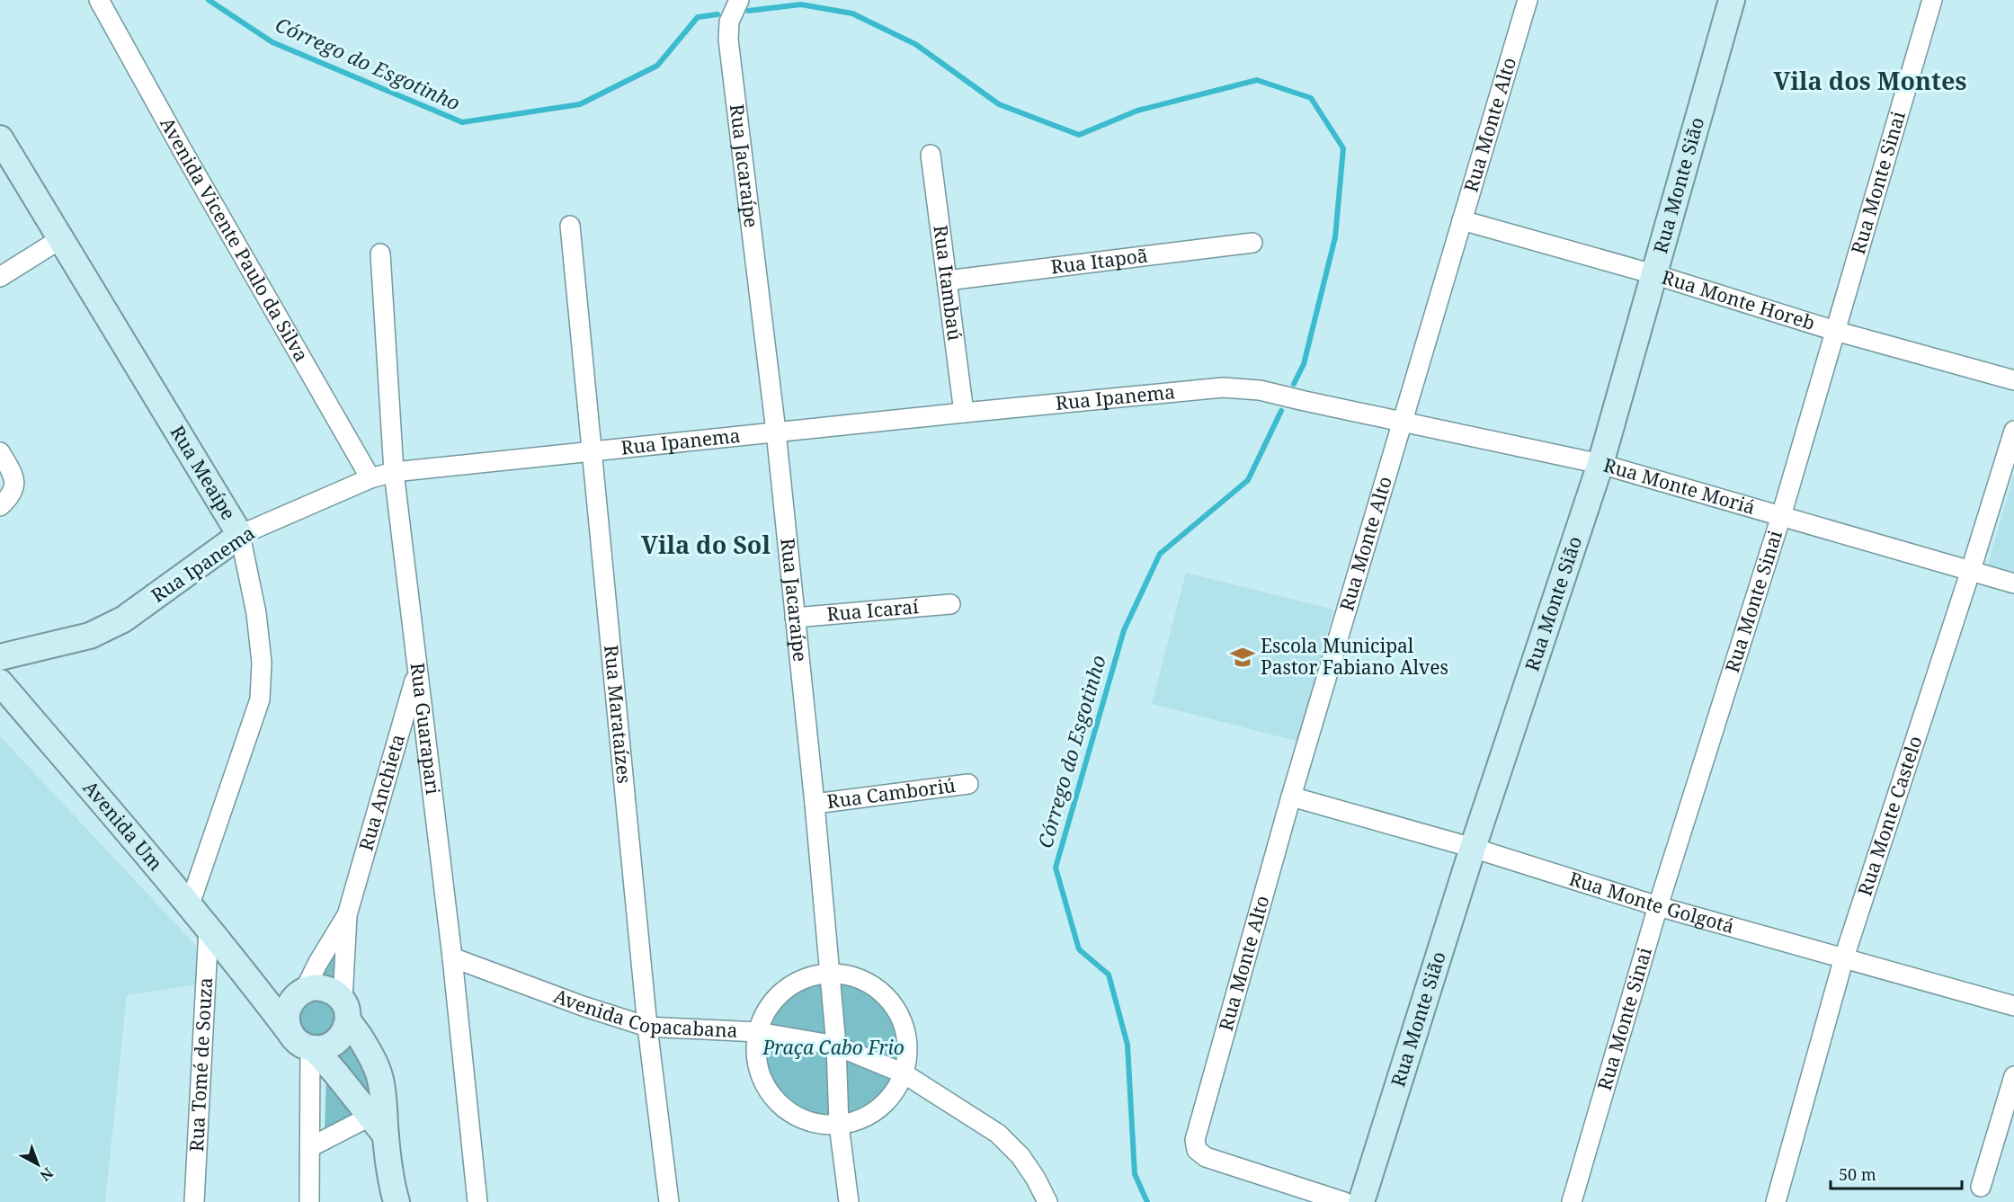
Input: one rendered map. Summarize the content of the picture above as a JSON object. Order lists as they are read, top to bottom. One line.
{"streets":{"street":["Rua Monte Alto","Rua Jacaraípe","Rua Monte Sinai","Rua Monte Sião","Avenida Vicente Paulo da Silva","Rua Itapoã","Rua Itambaú","Rua Monte Horeb","Rua Ipanema","Rua Meaípe","Rua Monte Moriá","Rua Icaraí","Rua Marataízes","Rua Guarapari","Rua Anchieta","Rua Camboriú","Rua Monte Castelo","Avenida Um","Rua Monte Golgotá","Avenida Copacabana","Rua Tomé de Souza"]},"crossings":[["Rua Monte Alto","Rua Monte Horeb"],["Rua Monte Alto","Rua Ipanema"],["Rua Monte Alto","Rua Monte Moriá"],["Rua Monte Alto","Rua Monte Golgotá"],["Rua Jacaraípe","Rua Ipanema"],["Rua Jacaraípe","Rua Icaraí"],["Rua Jacaraípe","Rua Camboriú"],["Rua Jacaraípe","Avenida Copacabana"],["Rua Monte Sinai","Rua Monte Horeb"],["Rua Monte Sinai","Rua Monte Moriá"],["Rua Monte Sinai","Rua Monte Golgotá"],["Rua Monte Sião","Rua Monte Horeb"],["Rua Monte Sião","Rua Monte Moriá"],["Rua Monte Sião","Rua Monte Golgotá"],["Avenida Vicente Paulo da Silva","Rua Ipanema"],["Rua Itapoã","Rua Itambaú"],["Rua Itambaú","Rua Ipanema"],["Rua Ipanema","Rua Meaípe"],["Rua Ipanema","Rua Monte Moriá"],["Rua Ipanema","Rua Marataízes"],["Rua Ipanema","Rua Guarapari"],["Rua Meaípe","Avenida Um"],["Rua Monte Moriá","Rua Monte Castelo"],["Rua Marataízes","Avenida Copacabana"],["Rua Guarapari","Rua Anchieta"],["Rua Guarapari","Avenida Copacabana"],["Rua Anchieta","Avenida Um"],["Rua Monte Castelo","Rua Monte Golgotá"],["Avenida Um","Rua Tomé de Souza"]],"districts":["Vila dos Montes","Vila do Sol"],"water":["Córrego do Esgotinho"],"parks":["Praça Cabo Frio"],"places":{"school or university":["Escola Municipal Pastor Fabiano Alves"]},"scale_bar":"50 m","north":"bottom right"}
